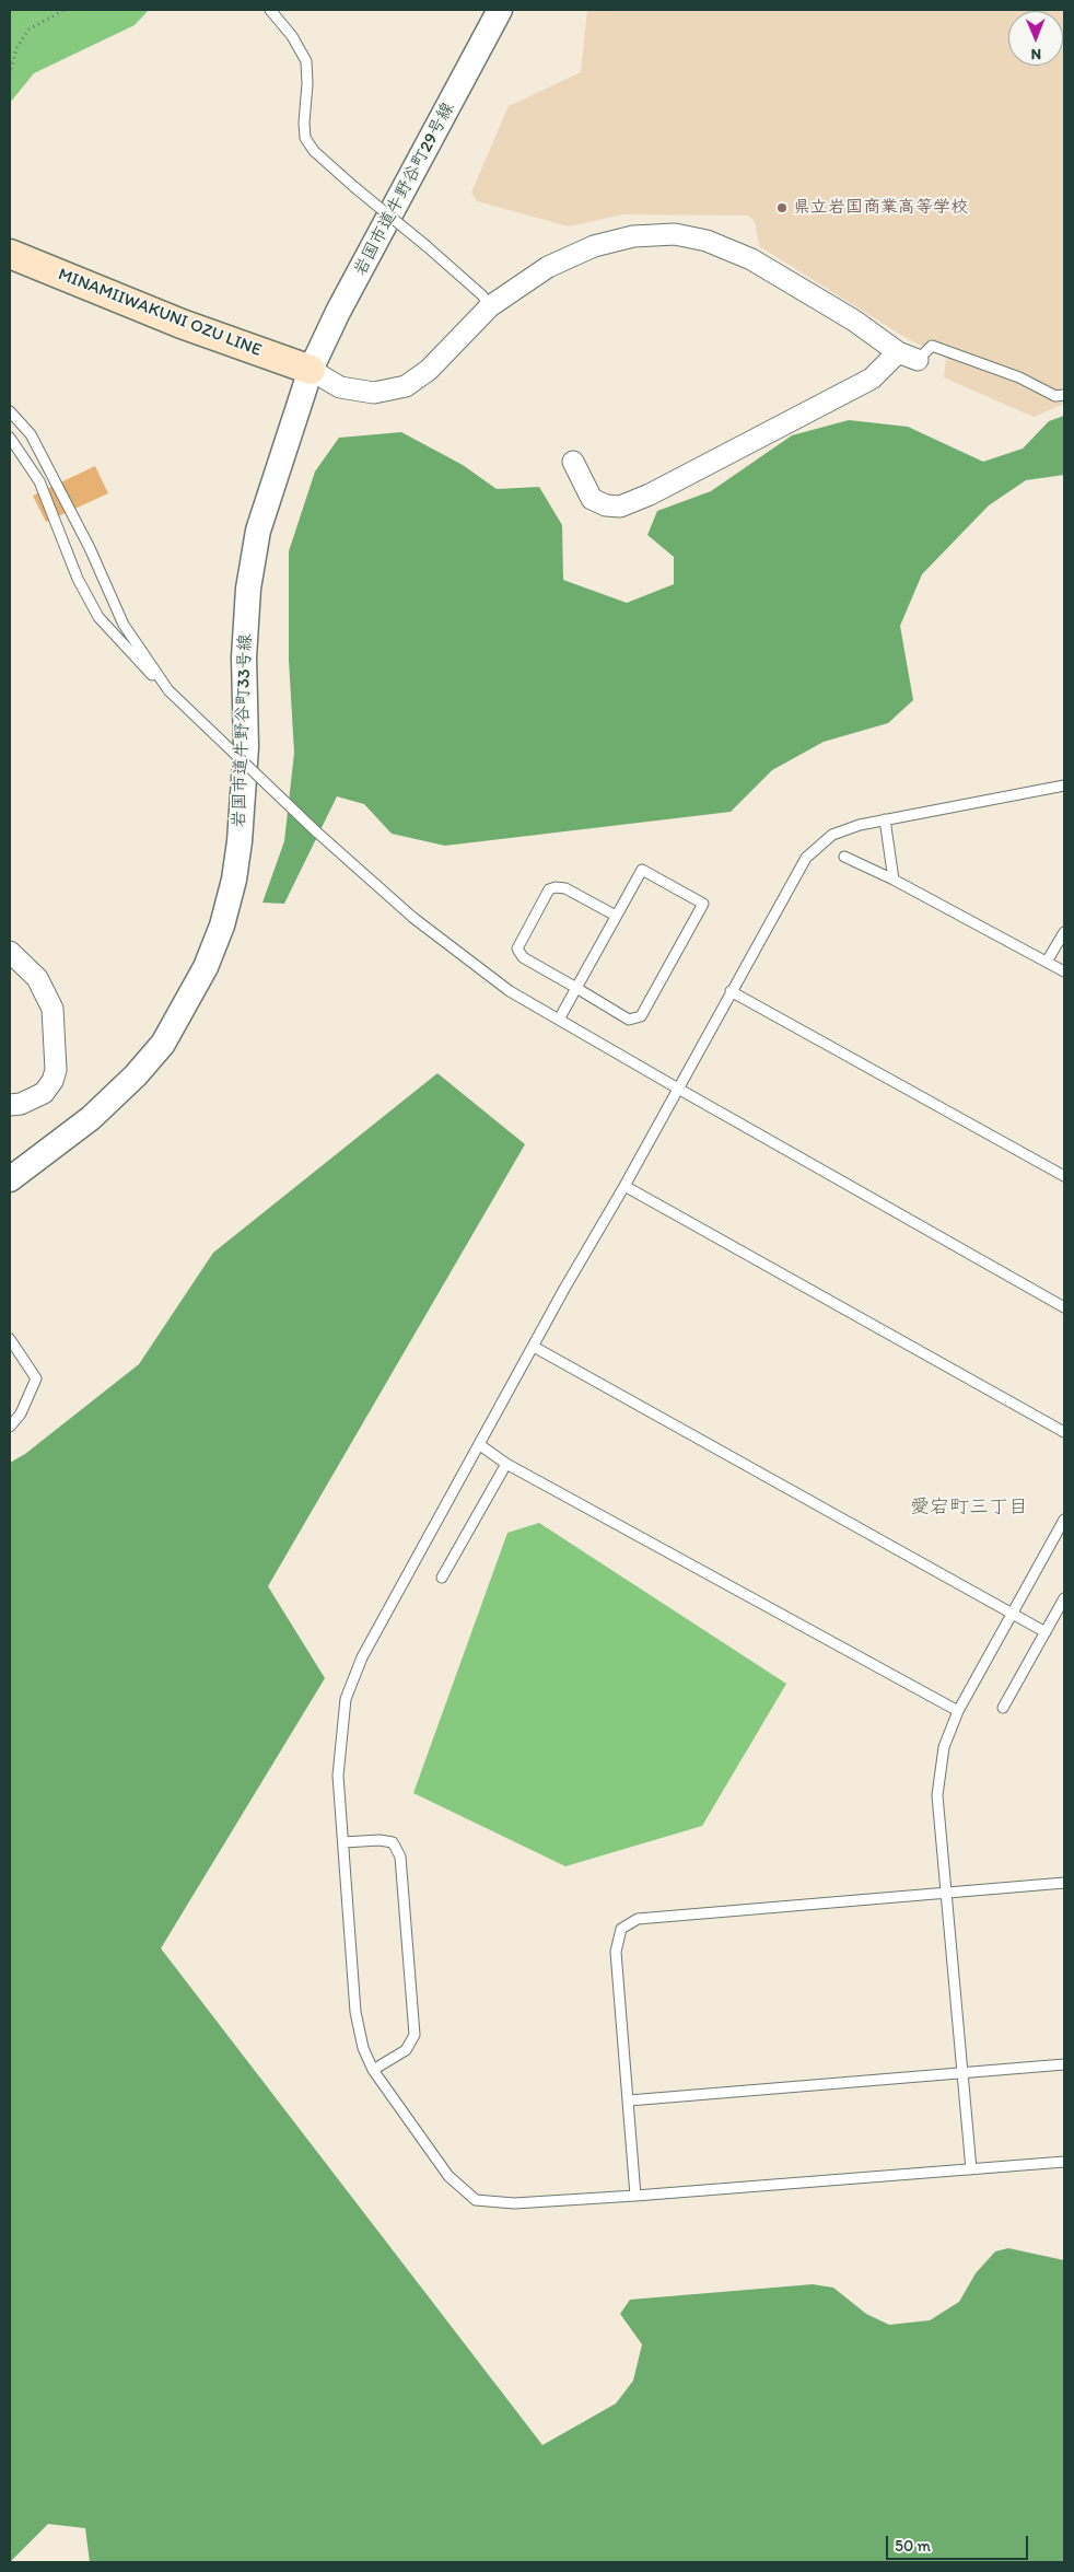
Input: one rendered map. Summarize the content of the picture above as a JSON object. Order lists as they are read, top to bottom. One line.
{"streets":{"main road":["MINAMIIWAKUNI OZU LINE"],"street":["岩国市道牛野谷町29号線","岩国市道牛野谷町33号線"]},"crossings":[["岩国市道牛野谷町29号線","MINAMIIWAKUNI OZU LINE"],["岩国市道牛野谷町29号線","岩国市道牛野谷町33号線"],["MINAMIIWAKUNI OZU LINE","岩国市道牛野谷町33号線"]],"districts":["愛宕町三丁目"],"places":["県立岩国商業高等学校"],"scale_bar":"50 m","north":"bottom"}
